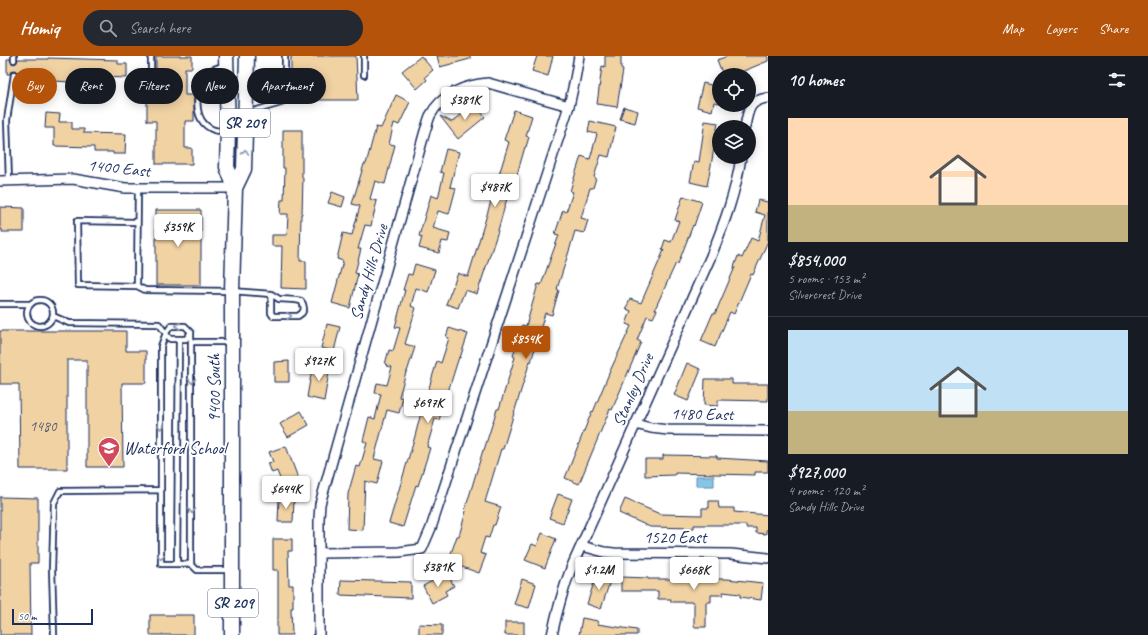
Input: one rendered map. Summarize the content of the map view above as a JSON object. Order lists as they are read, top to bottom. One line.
{"streets":{"main road":["SR 209","9400 South"],"street":["1400 East","Sandy Hills Drive","Stanley Drive","1480 East","1520 East"]},"crossings":[["1400 East","9400 South"],["Stanley Drive","1480 East"],["Stanley Drive","1520 East"]],"places":{"school or university":["Waterford School"]},"house_numbers":["1480"],"scale_bar":"50 m","page":{"header":"Homiq","search":"Search here","nav":["Map","Layers","Share"],"heading":"10 homes","chip":["Buy","Rent","Filters","New","Apartment"],"price":["$381K","$487K","$359K","$854K","$927K","$697K","$644K","$381K","$1.2M","$668K"],"list":[{"name":"$854,000","note":"5 rooms · 153 m² · Silvercrest Drive"},{"name":"$927,000","note":"4 rooms · 120 m² · Sandy Hills Drive"}],"scale":"50 m"}}
